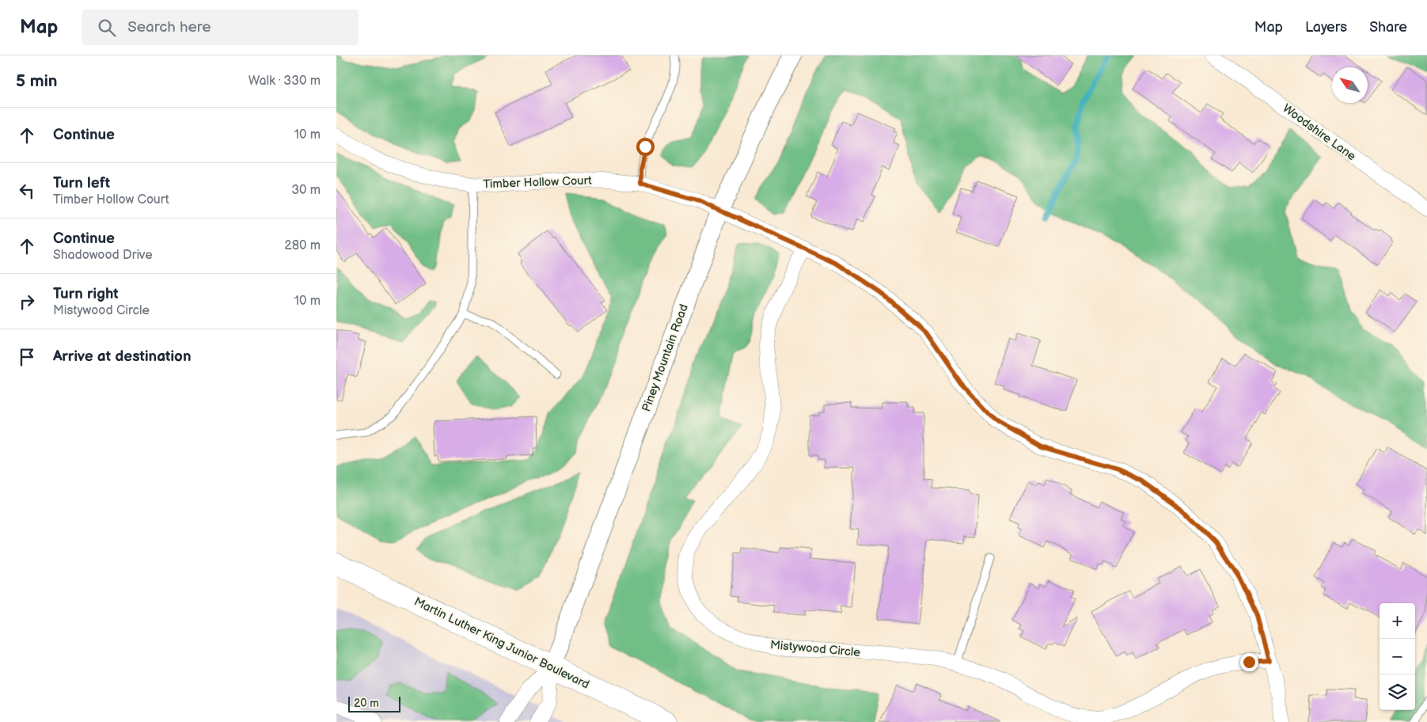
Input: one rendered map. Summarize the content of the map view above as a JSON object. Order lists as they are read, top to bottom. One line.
{"streets":{"main road":["Martin Luther King Junior Boulevard"],"street":["Woodshire Lane","Timber Hollow Court","Piney Mountain Road","Mistywood Circle"]},"crossings":[["Timber Hollow Court","Piney Mountain Road"],["Timber Hollow Court","Mistywood Circle"],["Piney Mountain Road","Martin Luther King Junior Boulevard"]],"scale_bar":"20 m","north":"top left","page":{"header":"Map","search":"Search here","nav":["Map","Layers","Share"],"heading":["5 min","Walk · 330 m"],"list":[["Continue","10 m"],["Turn left","Timber Hollow Court","30 m"],["Continue","Shadowood Drive","280 m"],["Turn right","Mistywood Circle","10 m"],"Arrive at destination"],"map_buttons":["+","−"],"scale":"20 m"}}
